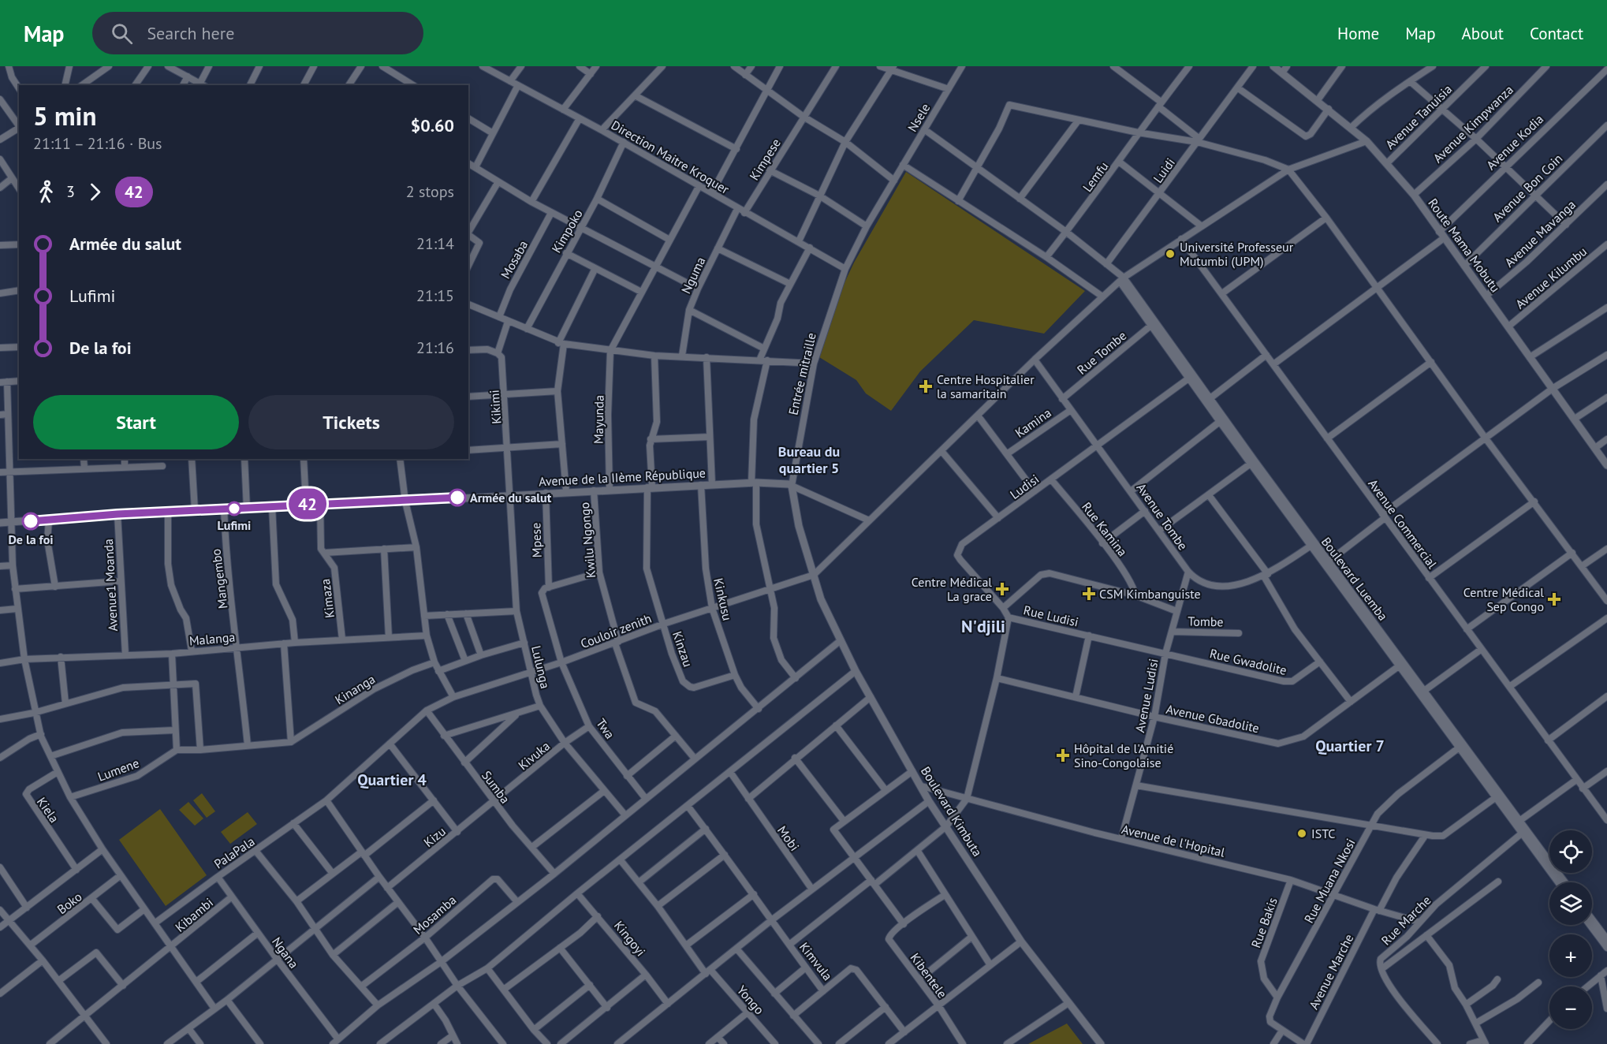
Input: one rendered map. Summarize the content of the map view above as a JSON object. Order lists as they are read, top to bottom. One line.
{"streets":{"street":["Avenue Tanuisia","Nsele","Avenue Kimpwanza","Avenue Kodia","Direction Maitre Kroquer","Kimpese","Luidi","Lemfu","Avenue Bon Coin","Kimpoko","Avenue Mavanga","Route Mama Mobutu","Mosaba","Nguma","Avenue Kilumbu","Rue Tombe","Entrée mitraille","Kikimi","Mayunda","Kamina","Avenue de la IIème République","Ludisi","Avenue Tombe","Avenue Commercial","Rue Kamina","Mpese","Kwilu Ngongo","Mangembo","Boulevard Luemba","Avenue1 Moanda","Kimaza","Kinkusu","Rue Ludisi","Tombe","Couloir zenith","Malanga","Kinzau","Rue Gwadolite","Lulunga","Kinanga","Avenue Ludisi","Avenue Gbadolite","Twa","Kivuka","Lumene","Sumba","Kiela","Boulevard Kimbuta","Kizu","Mobi","Avenue de l'Hopital","PalaPala","Rue Muana Nkosi","Boko","Kibambi","Mosamba","Rue Marche","Rue Bakis","Kingoyi","Ngana","Kimvula","Avenue Marche","Kibentele","Yongo"]},"crossings":[["Avenue Tanuisia","Route Mama Mobutu"],["Nsele","Boulevard Luemba"],["Avenue Kimpwanza","Route Mama Mobutu"],["Avenue Kodia","Route Mama Mobutu"],["Avenue Kodia","Avenue Commercial"],["Direction Maitre Kroquer","Kimpese"],["Direction Maitre Kroquer","Kimpoko"],["Direction Maitre Kroquer","Nguma"],["Direction Maitre Kroquer","Entrée mitraille"],["Luidi","Boulevard Luemba"],["Lemfu","Boulevard Luemba"],["Avenue Bon Coin","Route Mama Mobutu"],["Avenue Mavanga","Route Mama Mobutu"],["Route Mama Mobutu","Avenue Kilumbu"],["Rue Tombe","Avenue Tombe"],["Rue Tombe","Boulevard Luemba"],["Entrée mitraille","Avenue de la IIème République"],["Entrée mitraille","Boulevard Kimbuta"],["Kikimi","Avenue de la IIème République"],["Kikimi","Lulunga"],["Mayunda","Avenue de la IIème République"],["Kamina","Avenue Tombe"],["Avenue de la IIème République","Mpese"],["Avenue de la IIème République","Kwilu Ngongo"],["Avenue de la IIème République","Mangembo"],["Avenue de la IIème République","Avenue1 Moanda"],["Avenue de la IIème République","Kimaza"],["Avenue de la IIème République","Kinkusu"],["Avenue de la IIème République","Lulunga"],["Avenue de la IIème République","Boulevard Kimbuta"],["Ludisi","Avenue Tombe"],["Ludisi","Rue Kamina"],["Avenue Tombe","Boulevard Luemba"],["Avenue Tombe","Avenue Ludisi"],["Mpese","Couloir zenith"],["Mpese","Twa"],["Kwilu Ngongo","Couloir zenith"],["Mangembo","Malanga"],["Boulevard Luemba","Avenue Gbadolite"],["Boulevard Luemba","Rue Muana Nkosi"],["Boulevard Luemba","Rue Marche"],["Avenue1 Moanda","Malanga"],["Kimaza","Malanga"],["Kinkusu","Couloir zenith"],["Kinkusu","Kinzau"],["Rue Ludisi","Rue Gwadolite"],["Rue Ludisi","Avenue Ludisi"],["Rue Ludisi","Avenue Gbadolite"],["Tombe","Avenue Ludisi"],["Couloir zenith","Kinzau"],["Couloir zenith","Lulunga"],["Couloir zenith","Twa"],["Couloir zenith","Sumba"],["Couloir zenith","Boulevard Kimbuta"],["Rue Gwadolite","Avenue Ludisi"],["Lulunga","Kivuka"],["Kinanga","Lumene"],["Avenue Ludisi","Avenue Gbadolite"],["Avenue Ludisi","Avenue de l'Hopital"],["Twa","Kivuka"],["Kivuka","Sumba"],["Kivuka","Kizu"],["Sumba","Kizu"],["Boulevard Kimbuta","Avenue de l'Hopital"],["Avenue de l'Hopital","Rue Muana Nkosi"],["Avenue de l'Hopital","Rue Marche"],["Avenue de l'Hopital","Rue Bakis"],["Avenue de l'Hopital","Avenue Marche"],["PalaPala","Ngana"],["Rue Muana Nkosi","Rue Bakis"],["Kibambi","Ngana"]],"districts":["Bureau du quartier 5","N'djili","Quartier 7","Quartier 4"],"places":{"other":["Université Professeur Mutumbi (UPM)","Armée du salut","Lufimi","De la foi","ISTC"],"health":["Centre Hospitalier la samaritain","Centre Médical La grace","CSM Kimbanguiste","Centre Médical Sep Congo","Hôpital de l'Amitié Sino-Congolaise"]},"lines":["bus line 42"],"page":{"header":"Map","search":"Search here","nav":["Home","Map","About","Contact"],"on_map":"42","heading":["5 min","21:11 – 21:16 · Bus","$0.60"],"legs":["3","42","2 stops"],"list":[{"name":"Armée du salut","value":"21:14"},{"name":"Lufimi","value":"21:15"},{"name":"De la foi","value":"21:16"}],"buttons":["Start","Tickets"],"map_buttons":["+","−"]}}
